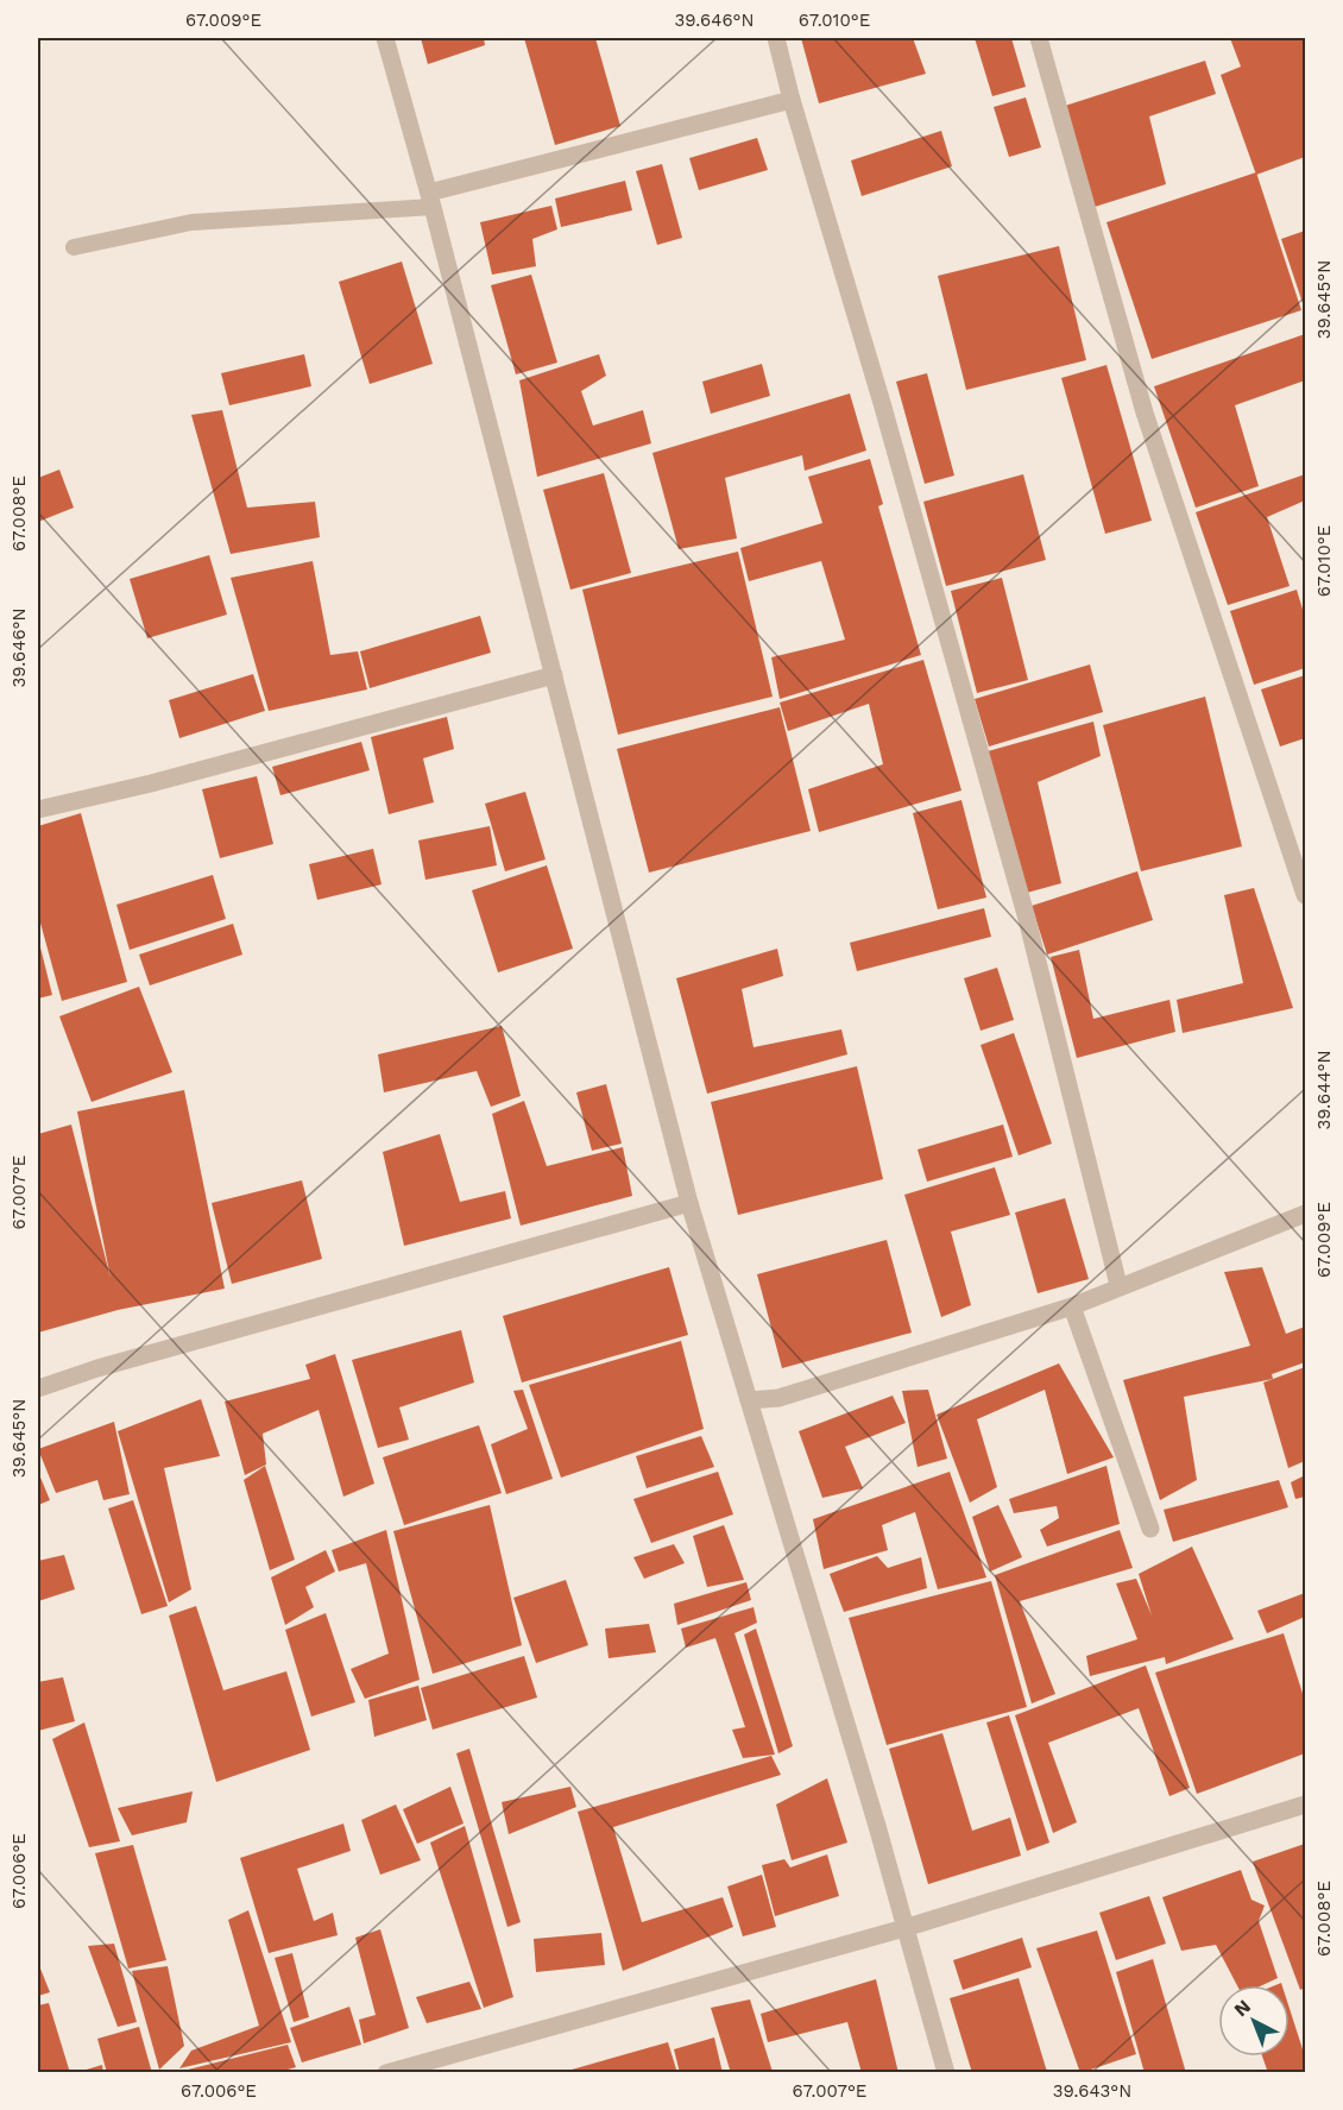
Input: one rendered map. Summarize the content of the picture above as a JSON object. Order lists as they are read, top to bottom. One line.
{"north":"top left","coordinates":["67.009°E","39.646°N","67.010°E","39.645°N","67.008°E","39.644°N","67.007°E","67.006°E","39.643°N"]}
